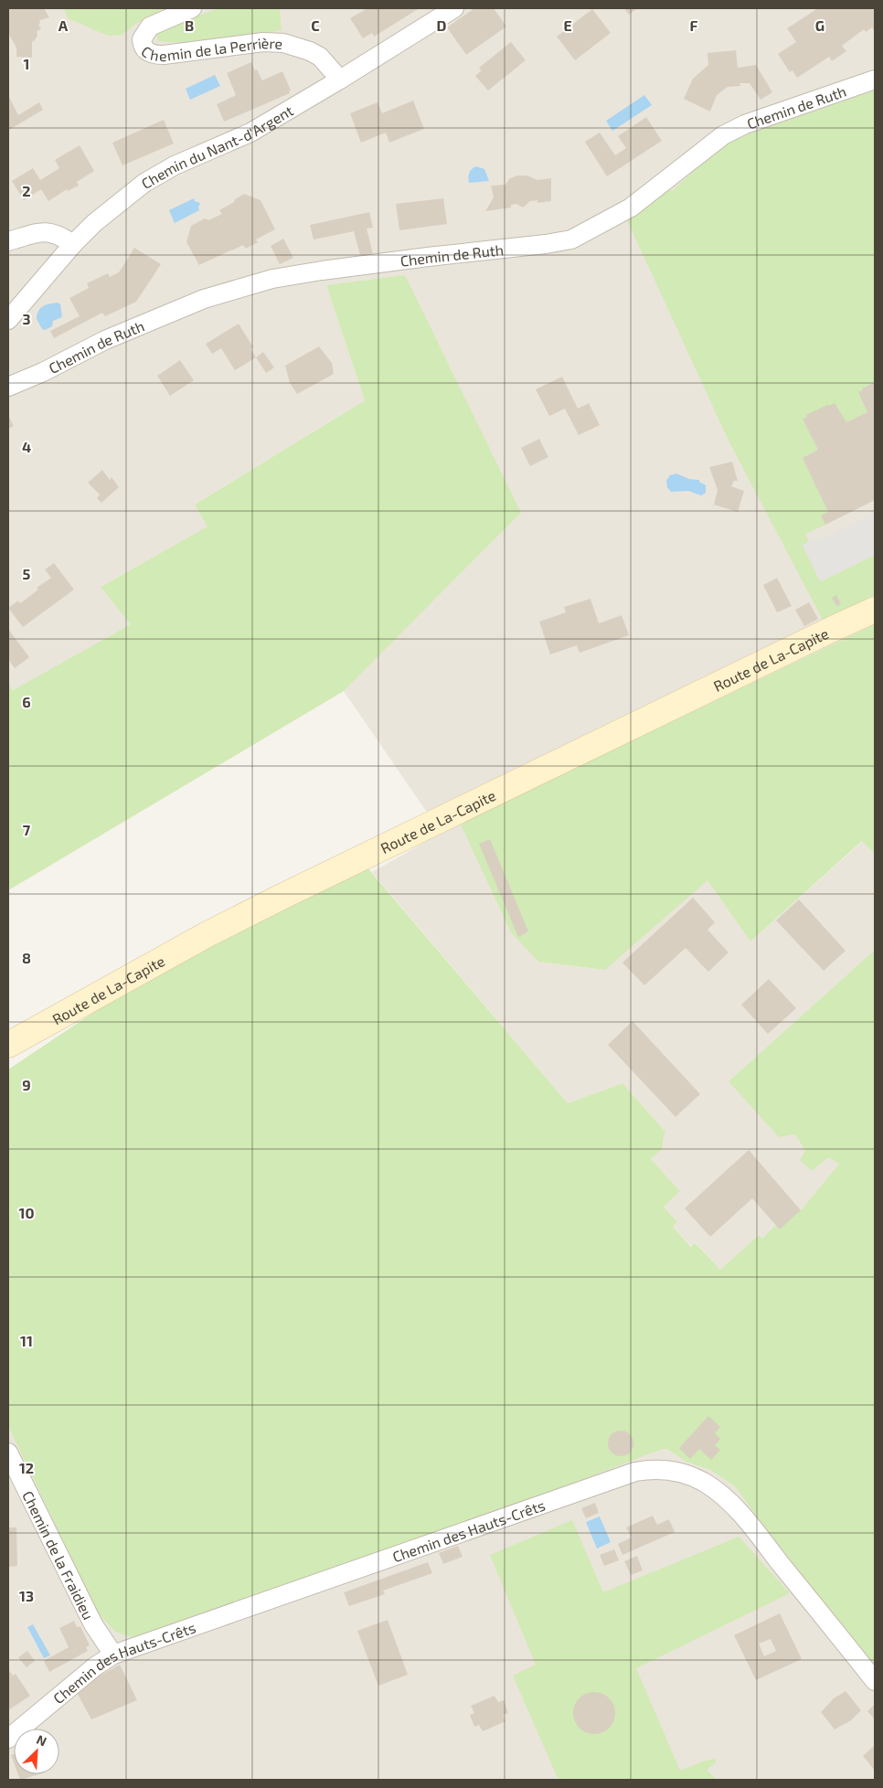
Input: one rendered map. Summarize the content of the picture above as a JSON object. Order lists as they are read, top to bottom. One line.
{"streets":{"street":["Chemin de la Perrière","Chemin de Ruth","Chemin du Nant-d'Argent","Route de La-Capite","Chemin des Hauts-Crêts","Chemin de la Fraidieu"]},"crossings":[["Chemin de la Perrière","Chemin du Nant-d'Argent"],["Chemin des Hauts-Crêts","Chemin de la Fraidieu"]],"north":"top right","grid":{"columns":["A","B","C","D","E","F","G"],"rows":["1","2","3","4","5","6","7","8","9","10","11","12","13"]}}
